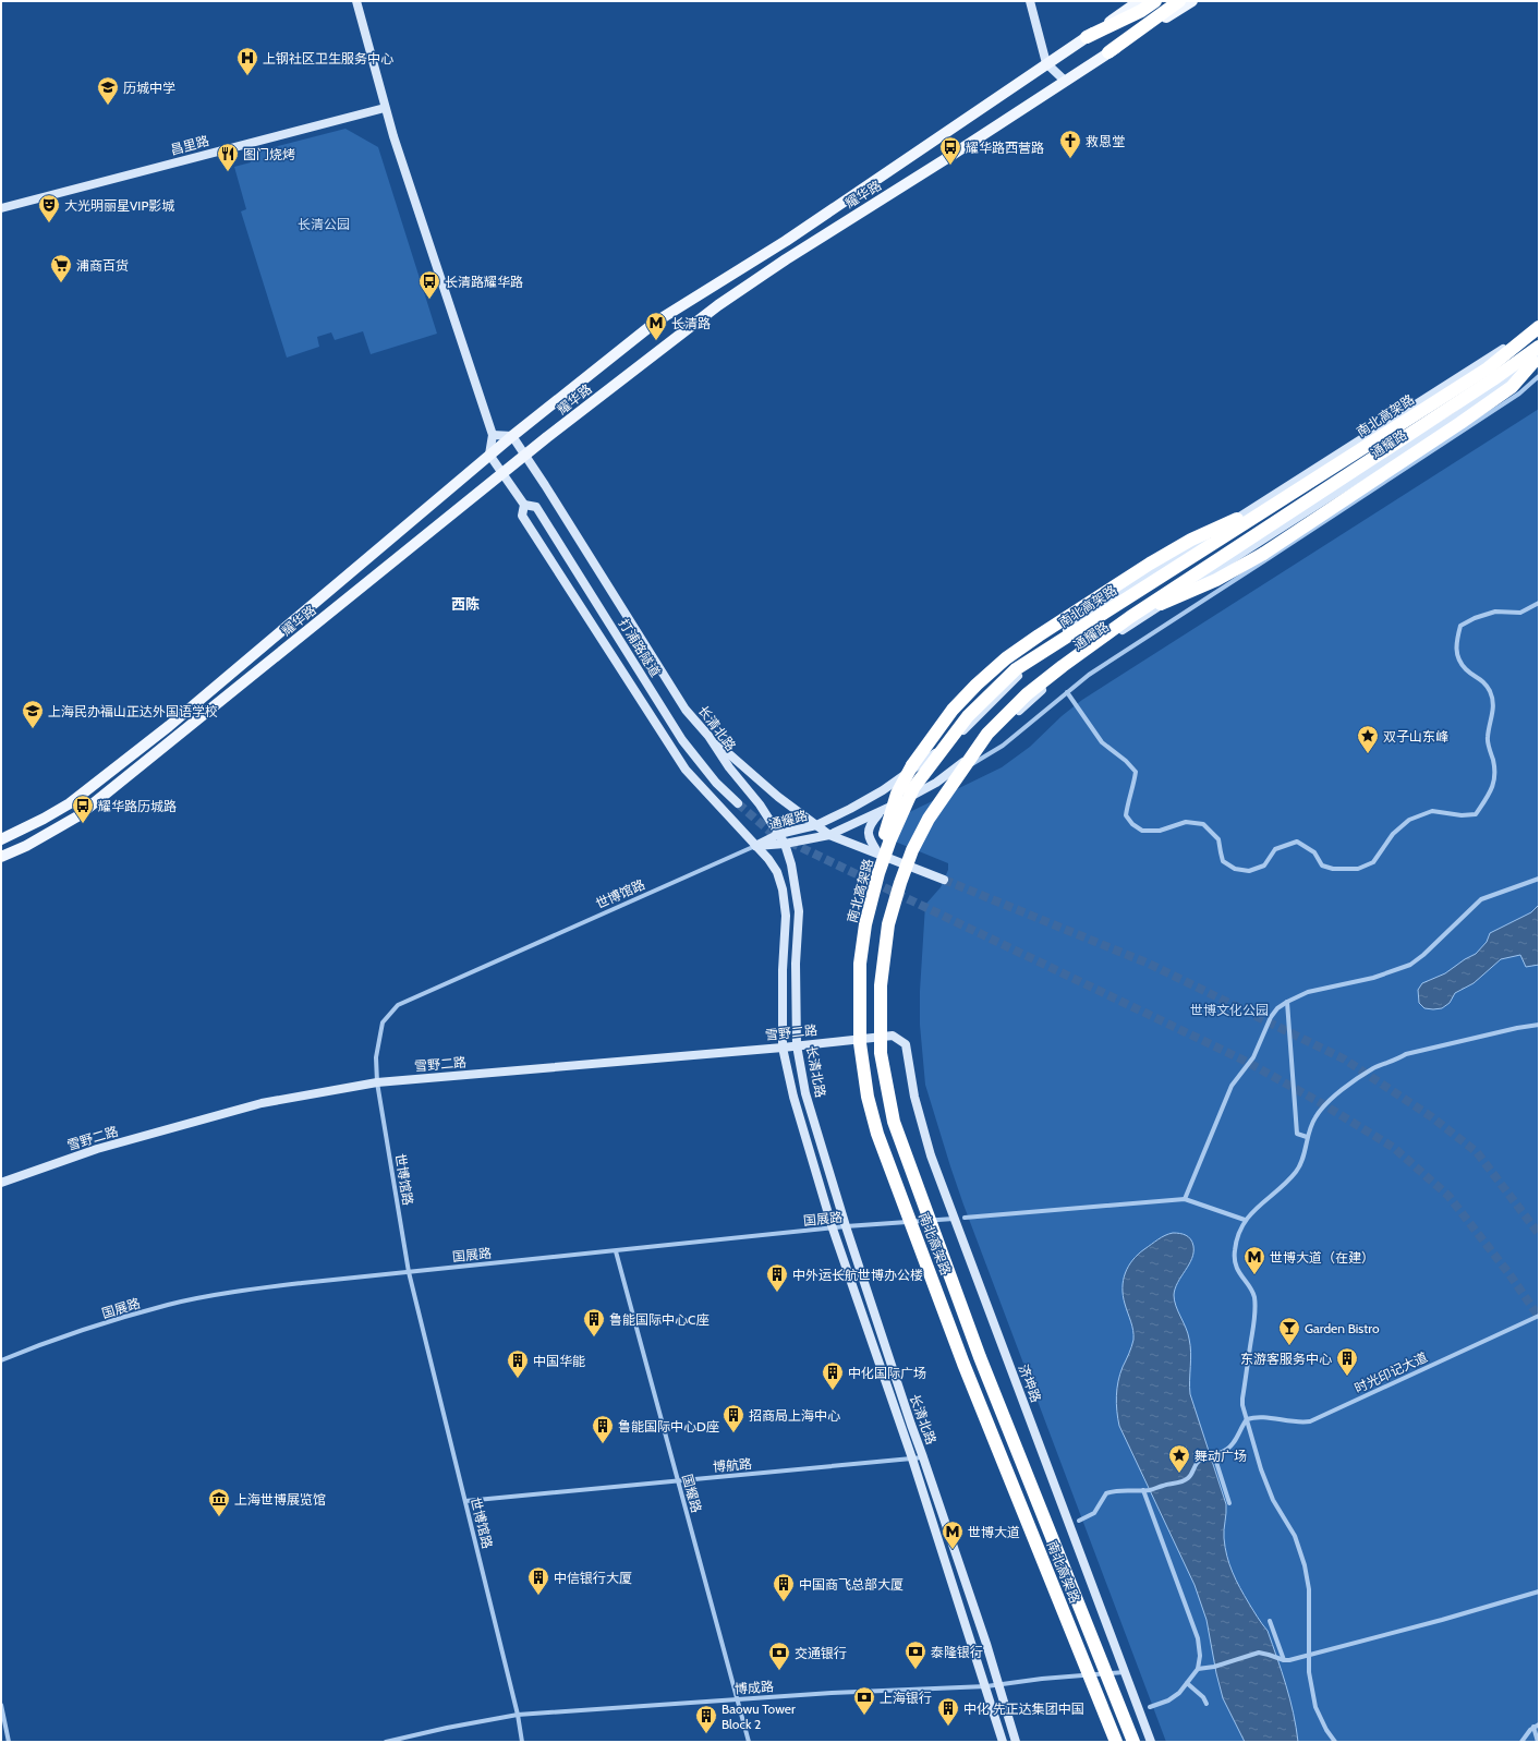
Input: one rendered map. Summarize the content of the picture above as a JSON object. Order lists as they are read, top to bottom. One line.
{"streets":{"highway":["南北高架路"],"main road":["耀华路"],"street":["昌里路","通耀路","打浦路隧道","长清北路","世博馆路","雪野二路","国展路","时光印记大道","济坤路","博航路","国耀路","博成路"]},"crossings":[["耀华路","长清北路"],["通耀路","长清北路"],["通耀路","世博馆路"],["打浦路隧道","长清北路"],["长清北路","世博馆路"],["长清北路","雪野二路"],["长清北路","国展路"],["长清北路","博航路"],["长清北路","博成路"],["世博馆路","雪野二路"],["世博馆路","国展路"],["世博馆路","博航路"],["世博馆路","博成路"],["雪野二路","济坤路"],["国展路","济坤路"],["国展路","国耀路"],["济坤路","博成路"],["博航路","国耀路"],["国耀路","博成路"]],"districts":["西陈"],"parks":["长清公园","世博文化公园"],"places":{"hospital":["上钢社区卫生服务中心"],"school or university":["历城中学","上海民办福山正达外国语学校"],"church":["救恩堂"],"bus stop":["耀华路西营路","长清路耀华路","耀华路历城路"],"restaurant":["图门烧烤"],"theatre":["大光明丽星VIP影城"],"supermarket":["浦商百货"],"metro station":["长清路","世博大道（在建）","世博大道"],"place":["双子山东峰","舞动广场"],"building":["中外运长航世博办公楼","鲁能国际中心C座","东游客服务中心","中国华能","中化国际广场","招商局上海中心","鲁能国际中心D座","中信银行大厦","中国商飞总部大厦","中化 先正达集团中国","Baowu Tower Block 2"],"bar":["Garden Bistro"],"museum":["上海世博展览馆"],"bank":["泰隆银行","交通银行","上海银行"]}}
